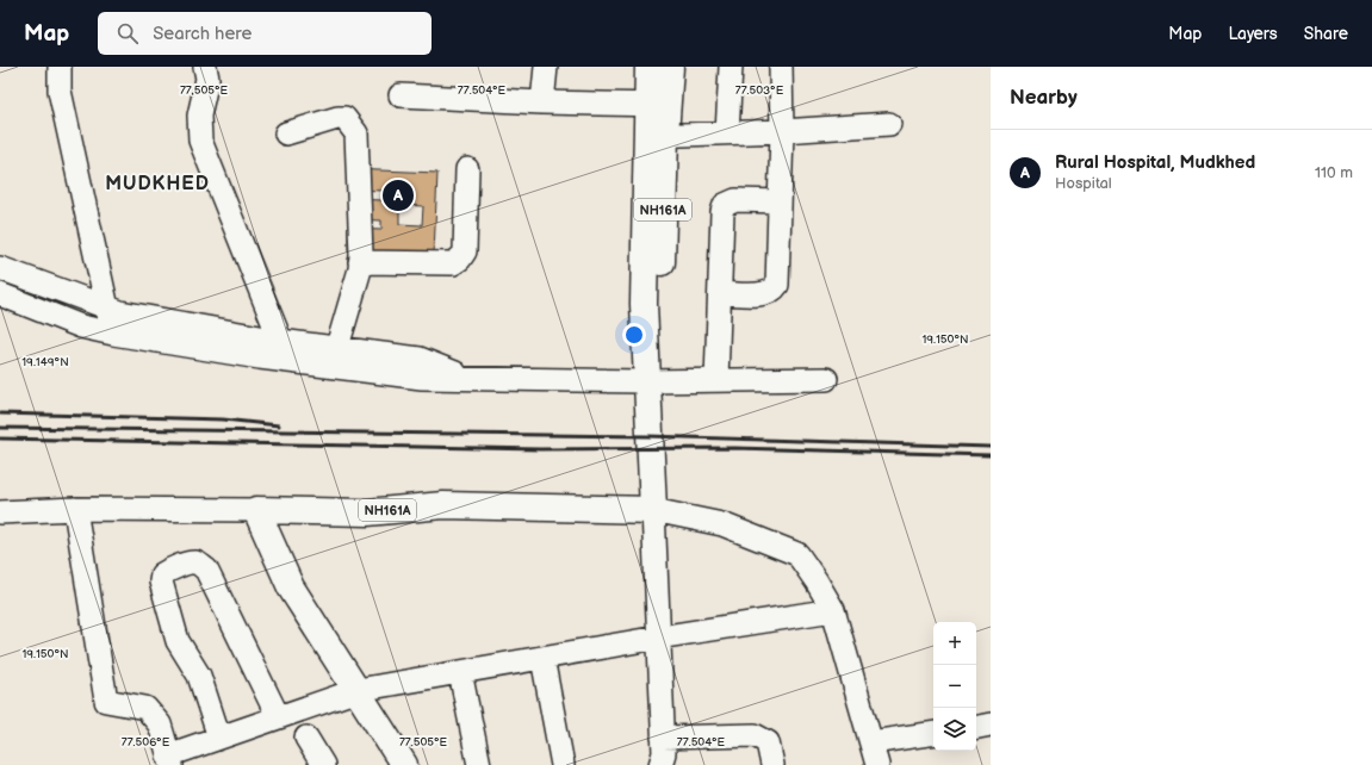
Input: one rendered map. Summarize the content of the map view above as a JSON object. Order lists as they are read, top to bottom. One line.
{"streets":{"highway":["NH161A"]},"districts":["MUDKHED"],"page":{"header":"Map","search":"Search here","nav":["Map","Layers","Share"],"heading":"Nearby","list":[{"mark":"A","name":"Rural Hospital, Mudkhed","note":"Hospital","value":"110 m"}],"pins":"A","map_buttons":["+","−"]},"coordinates":["77.505°E","77.504°E","77.503°E","19.150°N","19.149°N","77.506°E"]}
